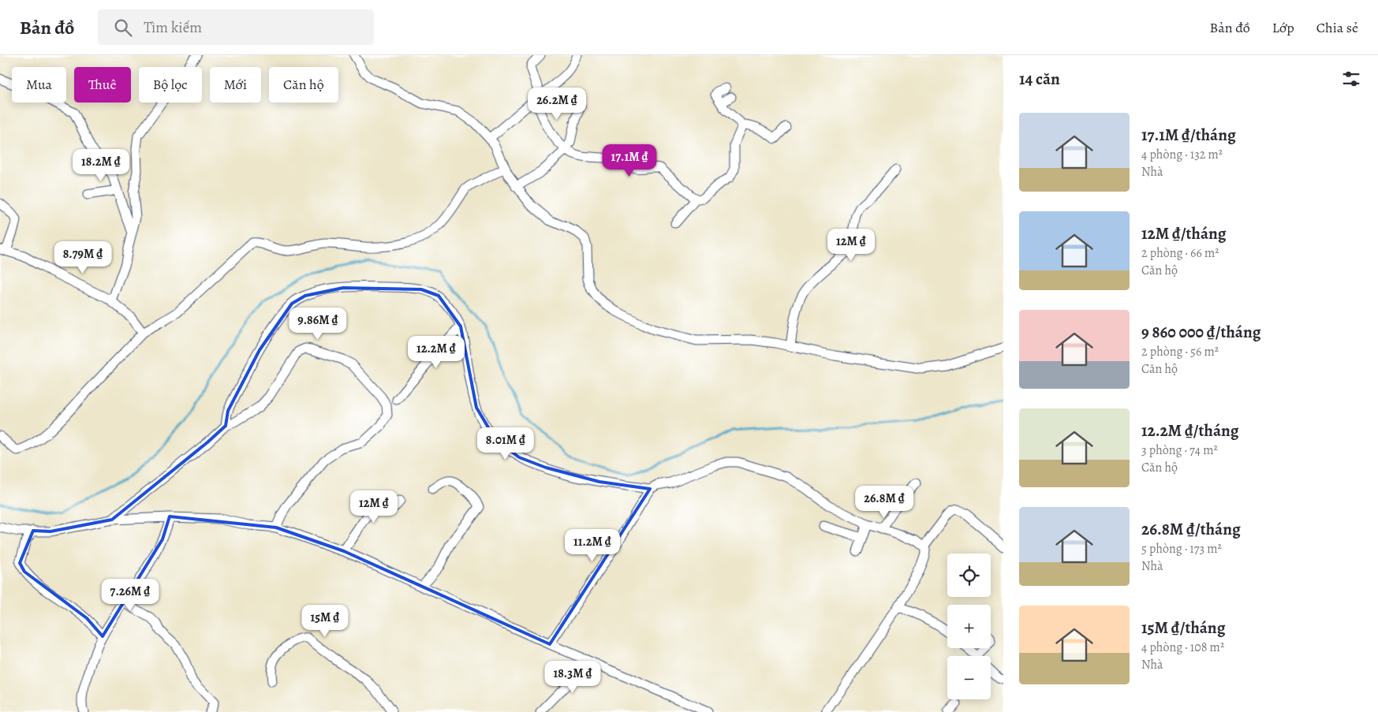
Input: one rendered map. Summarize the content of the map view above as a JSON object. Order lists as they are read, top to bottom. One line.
{"page":{"header":"Bản đồ","search":"Tìm kiếm","nav":["Bản đồ","Lớp","Chia sẻ"],"heading":"14 căn","chip":["Mua","Thuê","Bộ lọc","Mới","Căn hộ"],"price":["26.2M ₫","17.1M ₫","18.2M ₫","12M ₫","8.79M ₫","9.86M ₫","12.2M ₫","8.01M ₫","26.8M ₫","12M ₫","11.2M ₫","7.26M ₫","15M ₫","18.3M ₫"],"list":[{"name":"17.1M ₫/tháng","note":"4 phòng · 132 m² · Nhà"},{"name":"12M ₫/tháng","note":"2 phòng · 66 m² · Căn hộ"},{"name":"9 860 000 ₫/tháng","note":"2 phòng · 56 m² · Căn hộ"},{"name":"12.2M ₫/tháng","note":"3 phòng · 74 m² · Căn hộ"},{"name":"26.8M ₫/tháng","note":"5 phòng · 173 m² · Nhà"},{"name":"15M ₫/tháng","note":"4 phòng · 108 m² · Nhà"}],"map_buttons":["+","−"]}}
